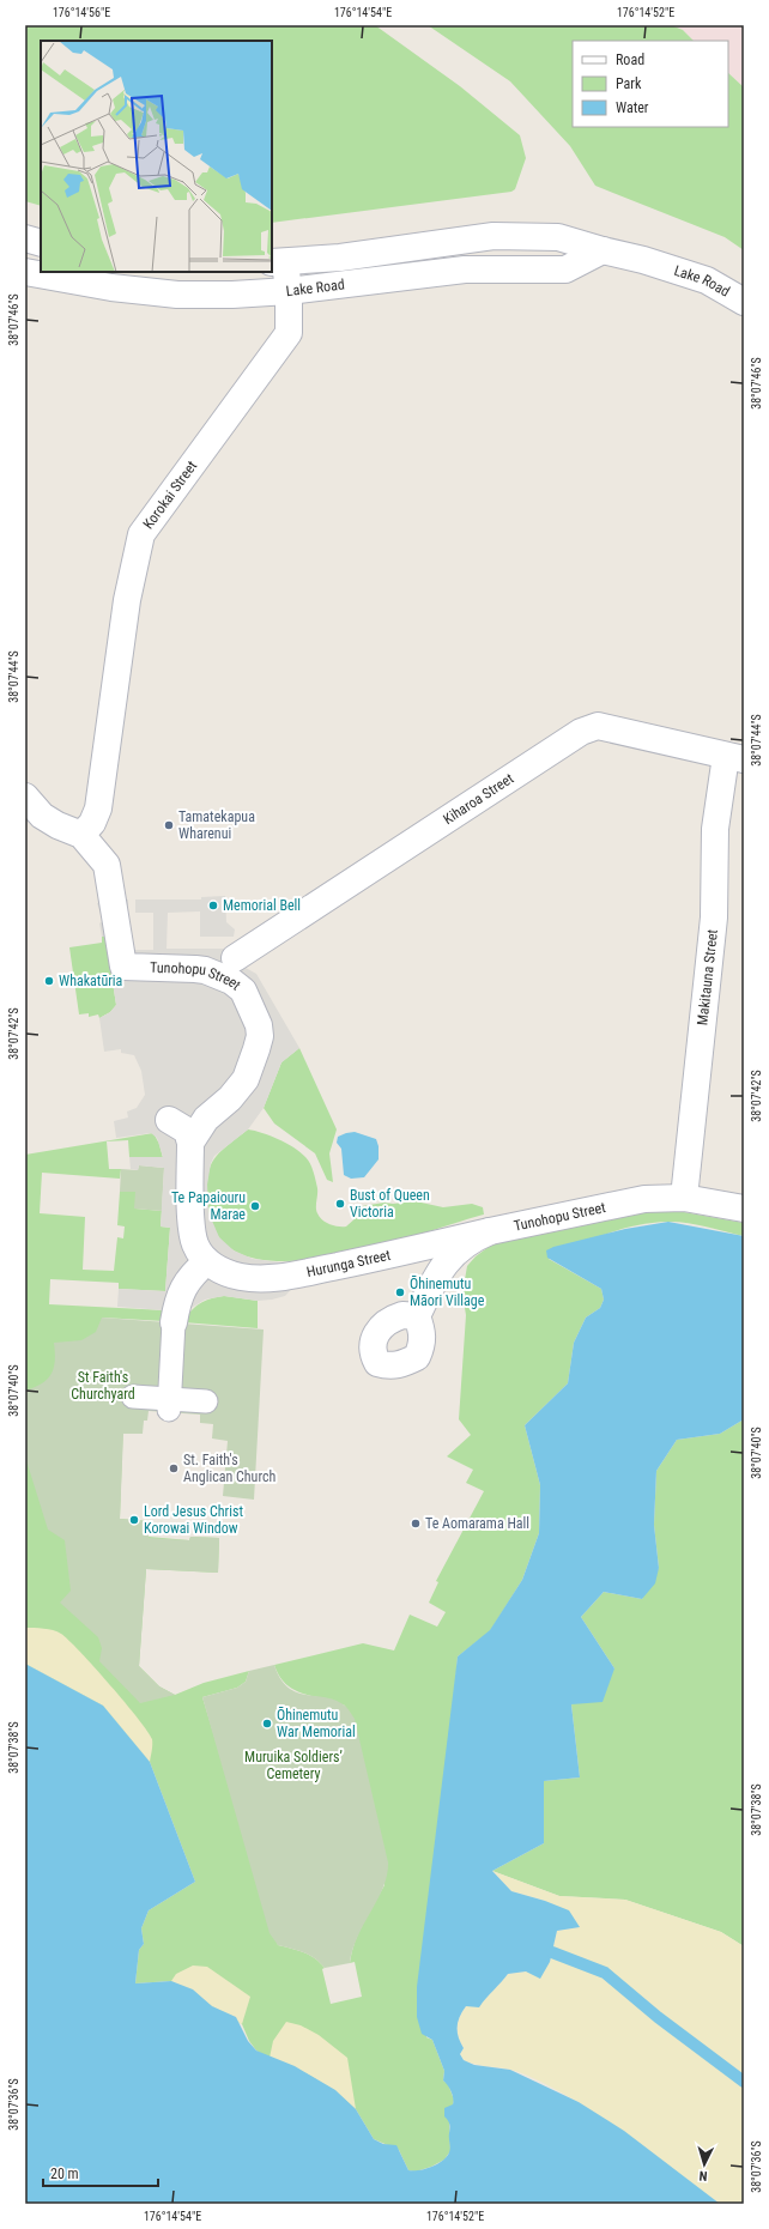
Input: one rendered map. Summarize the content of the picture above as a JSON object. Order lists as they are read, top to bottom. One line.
{"streets":{"street":["Lake Road","Korokai Street","Kiharoa Street","Makitauna Street","Tunohopu Street","Hurunga Street"]},"crossings":[["Lake Road","Korokai Street"],["Korokai Street","Tunohopu Street"],["Kiharoa Street","Makitauna Street"],["Makitauna Street","Tunohopu Street"],["Tunohopu Street","Hurunga Street"]],"parks":["St Faith's Churchyard","Muruika Soldiers’ Cemetery"],"places":["Tamatekapua Wharenui","Memorial Bell","Whakatūria","Bust of Queen Victoria","Te Papaiouru Marae","Ōhinemutu Māori Village","St. Faith's Anglican Church","Lord Jesus Christ Korowai Window","Te Aomarama Hall","Ōhinemutu War Memorial"],"legend":["Road","Park","Water"],"scale_bar":"20 m","north":"bottom","coordinates":["176°14'56\"E","176°14'54\"E","176°14'52\"E","38°07'46\"S","38°07'44\"S","38°07'42\"S","38°07'40\"S","38°07'38\"S","38°07'36\"S"]}
